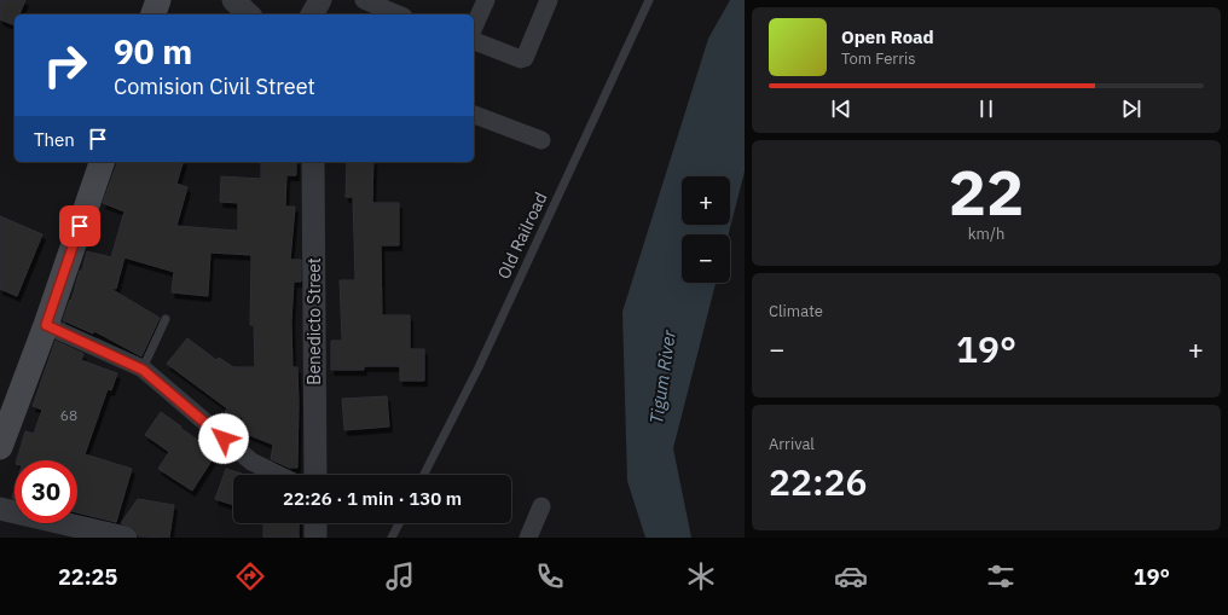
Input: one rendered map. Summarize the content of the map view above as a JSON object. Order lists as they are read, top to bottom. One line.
{"streets":{"street":["Benedicto Street"],"lane":["Old Railroad"]},"water":["Tigum River"],"house_numbers":["68"],"page":{"turn":["90 m","Comision Civil Street"],"song":["Open Road","Tom Ferris"],"then":"Then","tile":[["22","km/h"],"Climate",["Arrival","22:26"]],"map_buttons":["+","−"],"heat":["−","19°","+"],"limit":"30","trip":"22:26 · 1 min · 130 m","tabs":["22:25","19°"]}}
